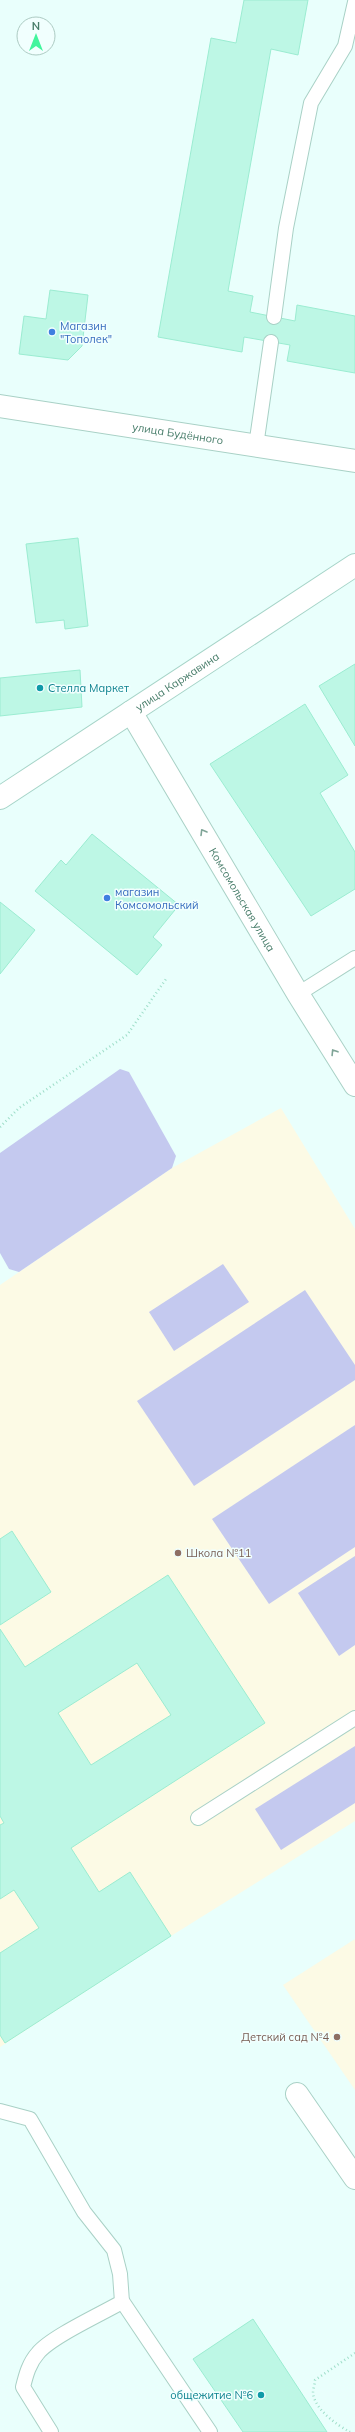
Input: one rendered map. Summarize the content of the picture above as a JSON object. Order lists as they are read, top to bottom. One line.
{"streets":{"street":["улица Будённого","улица Каржавина","Комсомольская улица"]},"crossings":[["улица Каржавина","Комсомольская улица"]],"one_way":["Комсомольская улица"],"places":["Магазин \"Тополек\"","Стелла Маркет","магазин Комсомольский","Школа №11","Детский сад №4","общежитие №6"],"north":"top"}
